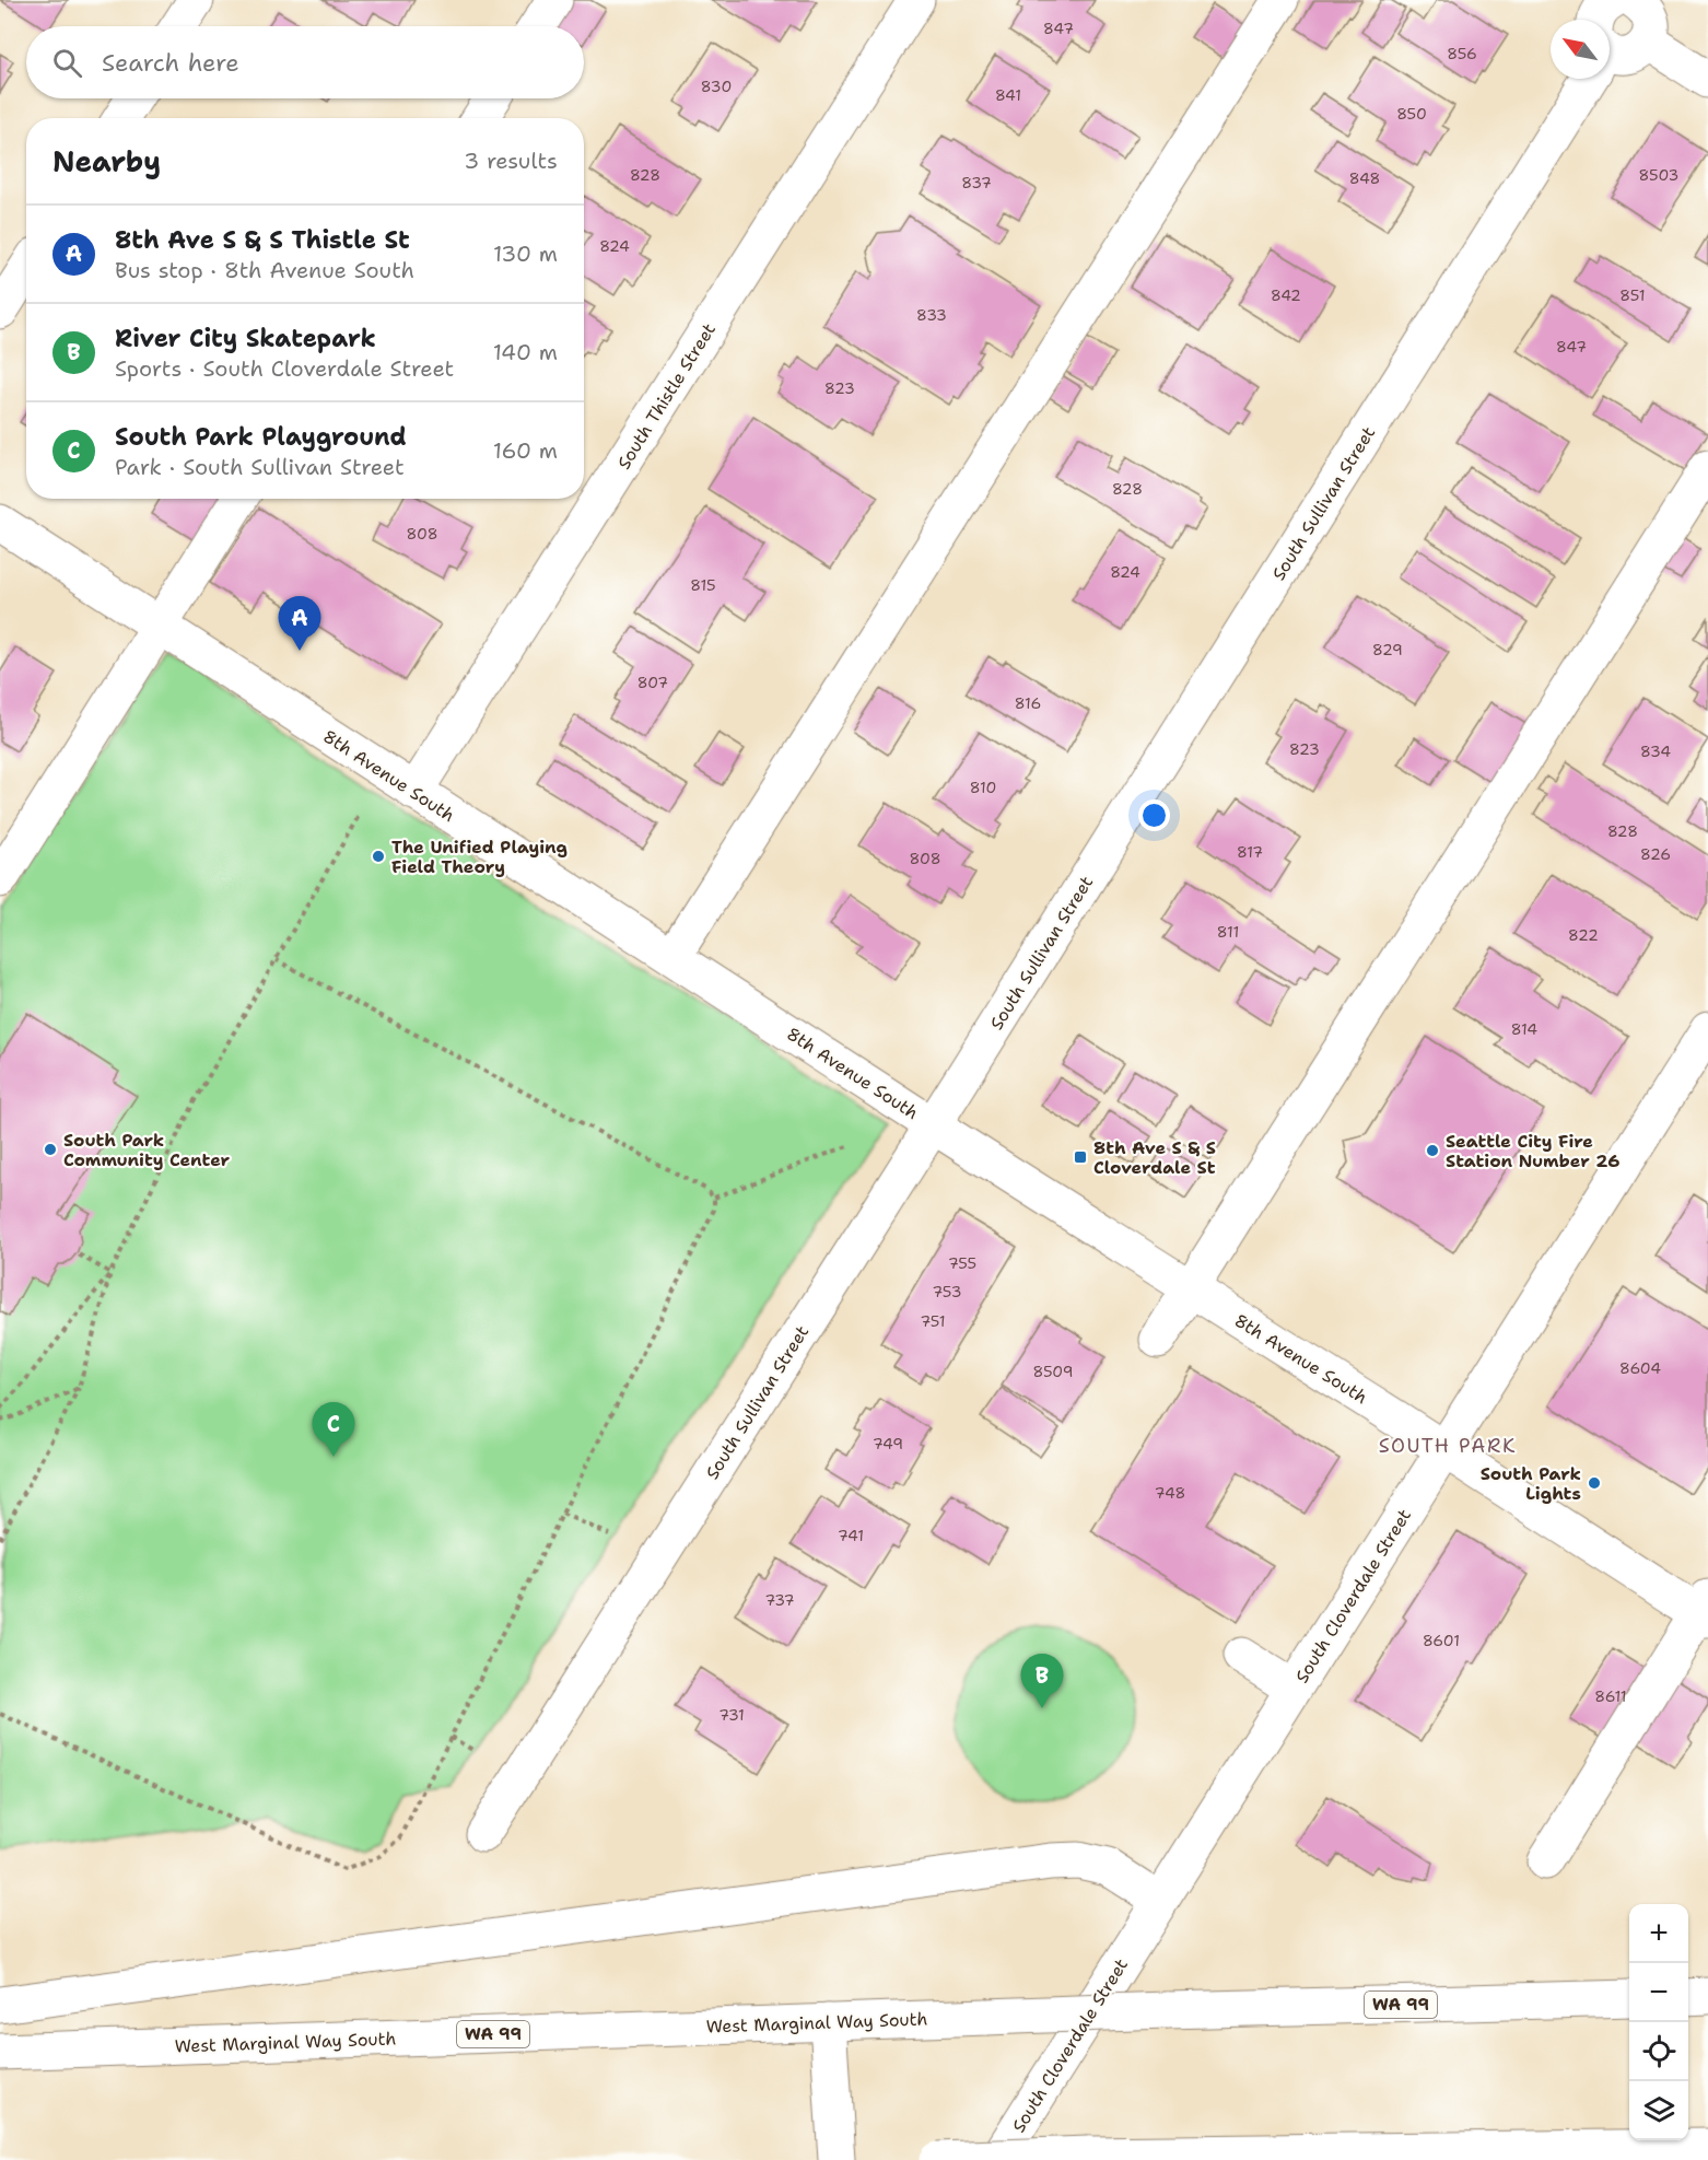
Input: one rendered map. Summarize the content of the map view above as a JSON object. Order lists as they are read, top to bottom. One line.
{"streets":{"main road":["South Thistle Street","South Sullivan Street","8th Avenue South","South Cloverdale Street","WA 99","West Marginal Way South"]},"crossings":[["South Thistle Street","8th Avenue South"],["South Sullivan Street","8th Avenue South"],["8th Avenue South","South Cloverdale Street"]],"districts":["SOUTH PARK"],"places":{"other":["The Unified Playing Field Theory","South Park Community Center","Seattle City Fire Station Number 26","South Park Lights"],"transit":["8th Ave S & S Cloverdale St"]},"house_numbers":["847","856","830","841","850","828","8503","848","837","824","842","851","833","847","823","828","808","824","815","829","807","816","823","834","810","828","817","826","808","811","822","814","755","753","751","8604","8509","749","748","741","737","8601","8611","731"],"north":"top left","page":{"search":"Search here","heading":["Nearby","3 results"],"list":[{"mark":"A","name":"8th Ave S & S Thistle St","note":"Bus stop · 8th Avenue South","value":"130 m"},{"mark":"B","name":"River City Skatepark","note":"Sports · South Cloverdale Street","value":"140 m"},{"mark":"C","name":"South Park Playground","note":"Park · South Sullivan Street","value":"160 m"}],"pins":["A","C","B"],"map_buttons":["+","−"]}}
